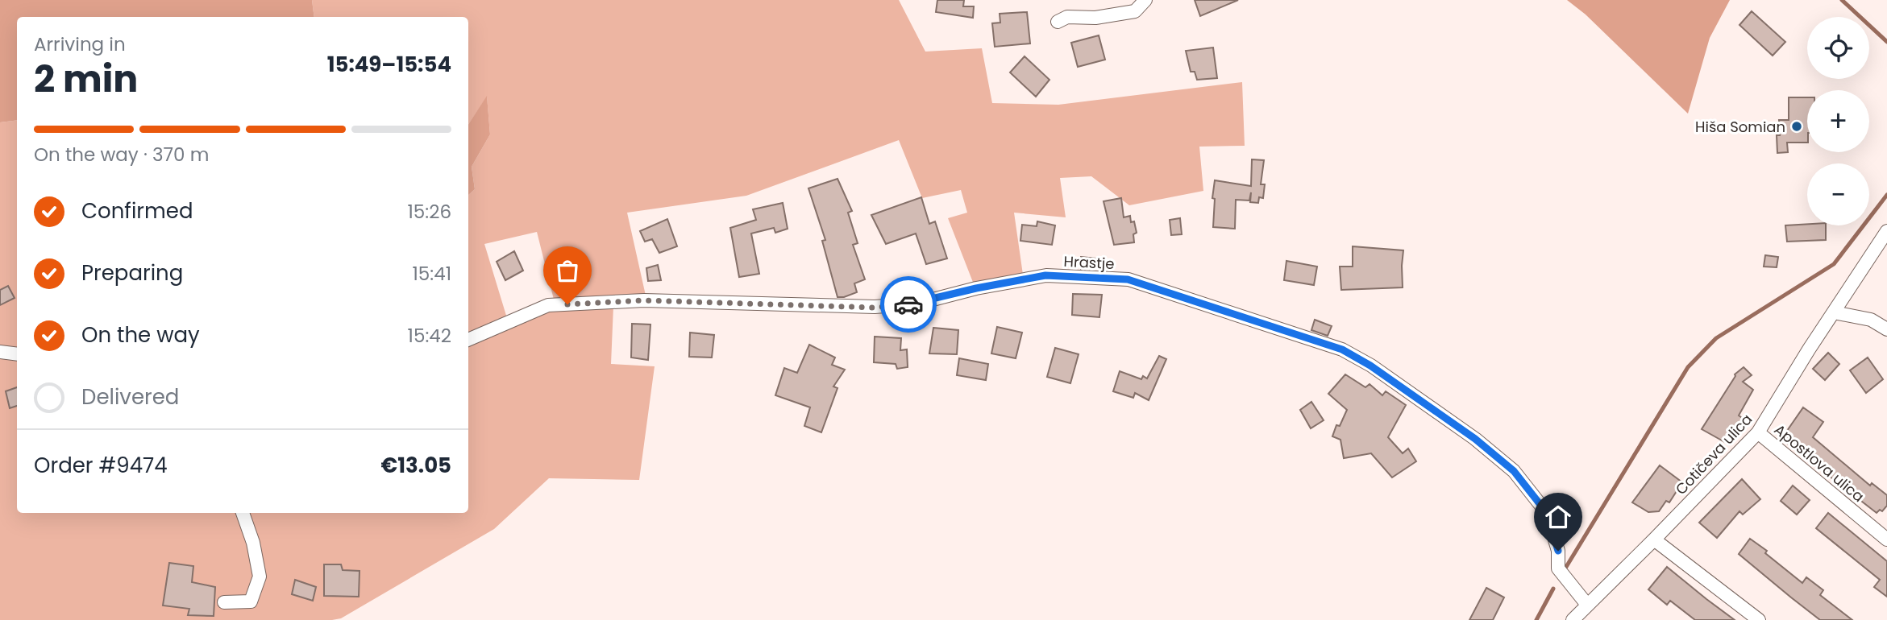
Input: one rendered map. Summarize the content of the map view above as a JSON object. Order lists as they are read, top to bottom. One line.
{"streets":{"street":["Hrastje","Cotičeva ulica","Apostlova ulica"]},"crossings":[["Hrastje","Cotičeva ulica"],["Cotičeva ulica","Apostlova ulica"]],"places":["Hiša Somian"],"page":{"map_buttons":["+","−"],"heading":["2 min","Arriving in","15:49–15:54"],"panel":["Order #9474","€13.05"],"bar":"On the way · 370 m","list":[["Confirmed","15:26"],["Preparing","15:41"],["On the way","15:42"],"Delivered"]}}
